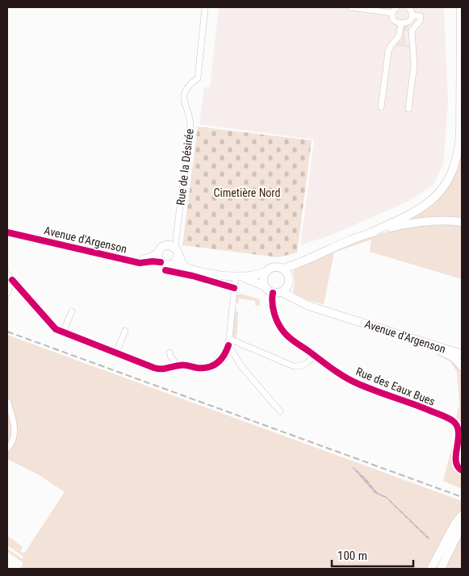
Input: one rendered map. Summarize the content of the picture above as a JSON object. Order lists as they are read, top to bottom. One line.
{"streets":{"main road":["Avenue d'Argenson"],"street":["Rue de la Désirée","Rue des Eaux Bues"]},"crossings":[["Rue de la Désirée","Avenue d'Argenson"],["Avenue d'Argenson","Rue des Eaux Bues"]],"parks":["Cimetière Nord"],"scale_bar":"100 m"}
